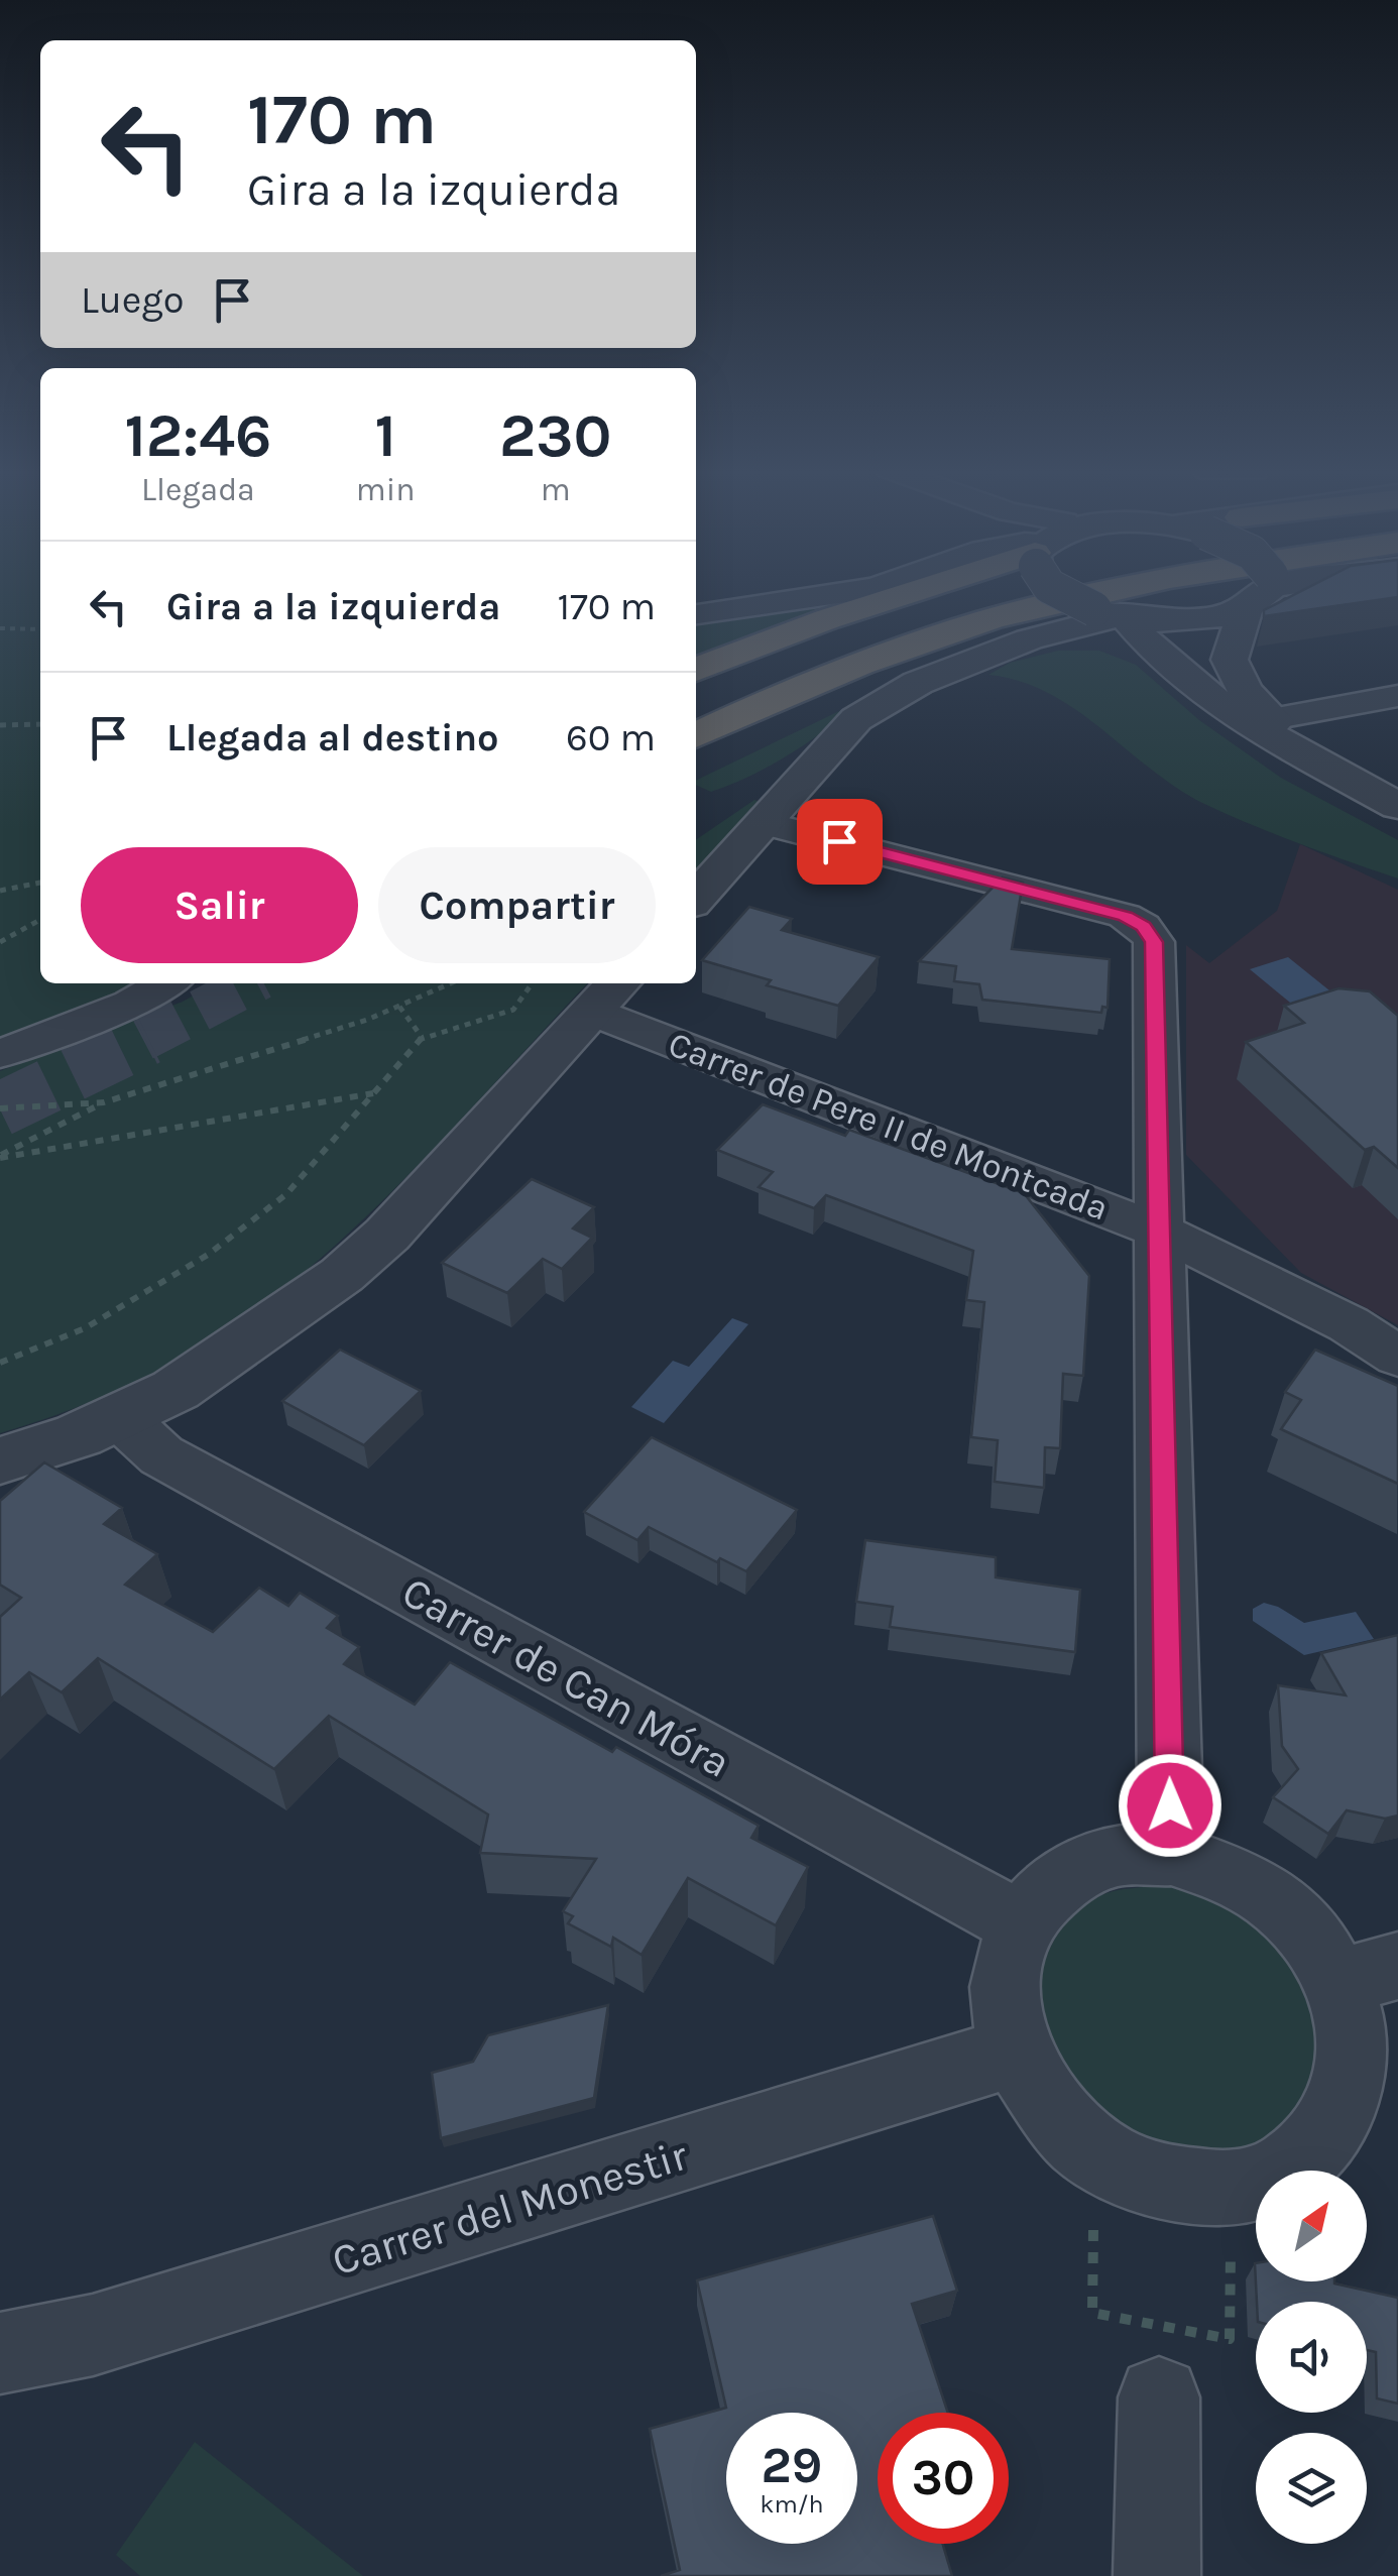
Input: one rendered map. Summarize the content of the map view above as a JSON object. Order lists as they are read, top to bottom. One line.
{"streets":{"street":["Carrer de Pere II de Montcada","Carrer de Can Móra","Carrer del Monestir"]},"crossings":[["Carrer de Can Móra","Carrer del Monestir"]],"north":"top right","page":{"turn":["170 m","Gira a la izquierda"],"then":"Luego","eta":["12:46","Llegada","1","min","230","m"],"list":[{"name":"Gira a la izquierda","value":"170 m"},{"name":"Llegada al destino","value":"60 m"}],"buttons":["Salir","Compartir"],"speed":"29 km/h","limit":"30"}}
